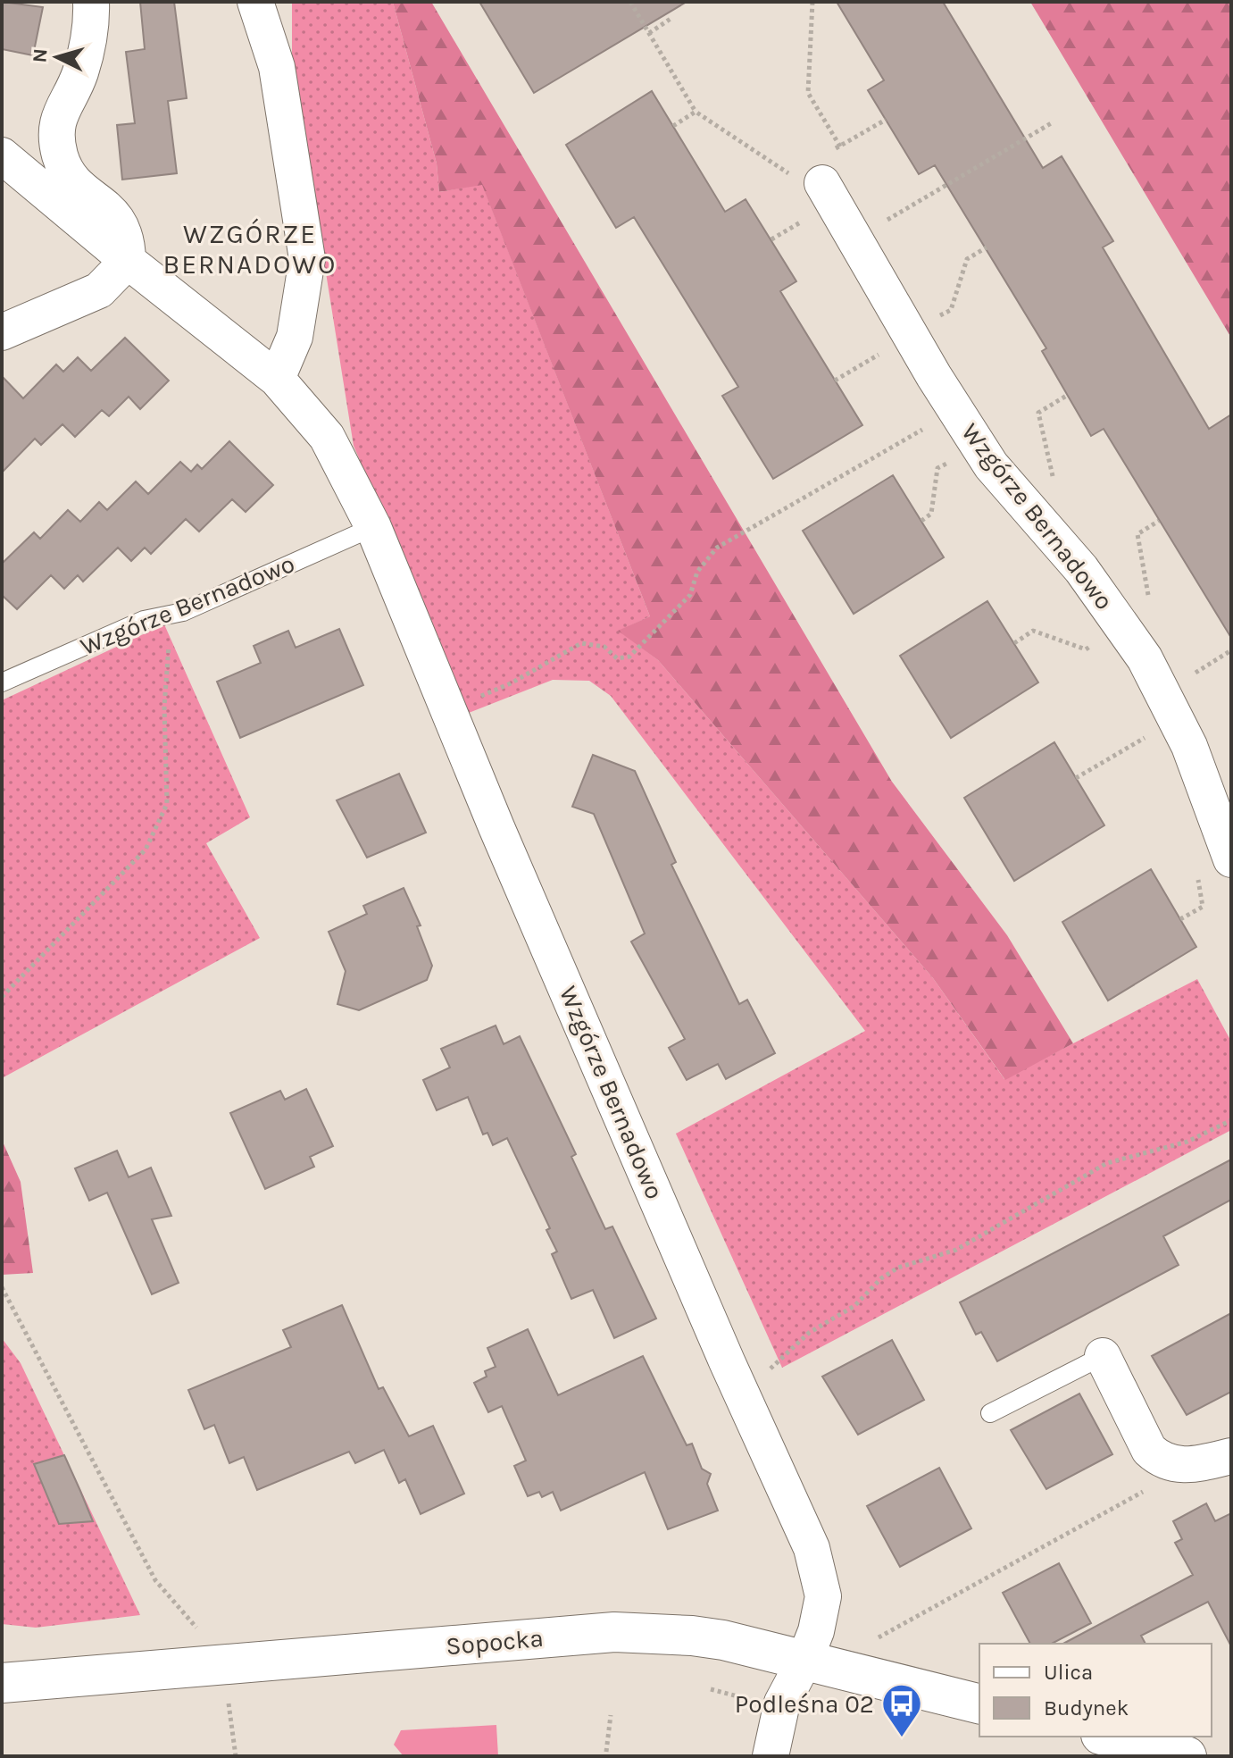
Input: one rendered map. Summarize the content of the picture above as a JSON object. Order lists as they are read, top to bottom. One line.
{"streets":{"main road":["Sopocka"],"street":["Wzgórze Bernadowo"]},"crossings":[["Wzgórze Bernadowo","Sopocka"]],"districts":["WZGÓRZE BERNADOWO"],"places":{"bus stop":["Podleśna 02"]},"legend":["Ulica","Budynek"],"north":"left"}
